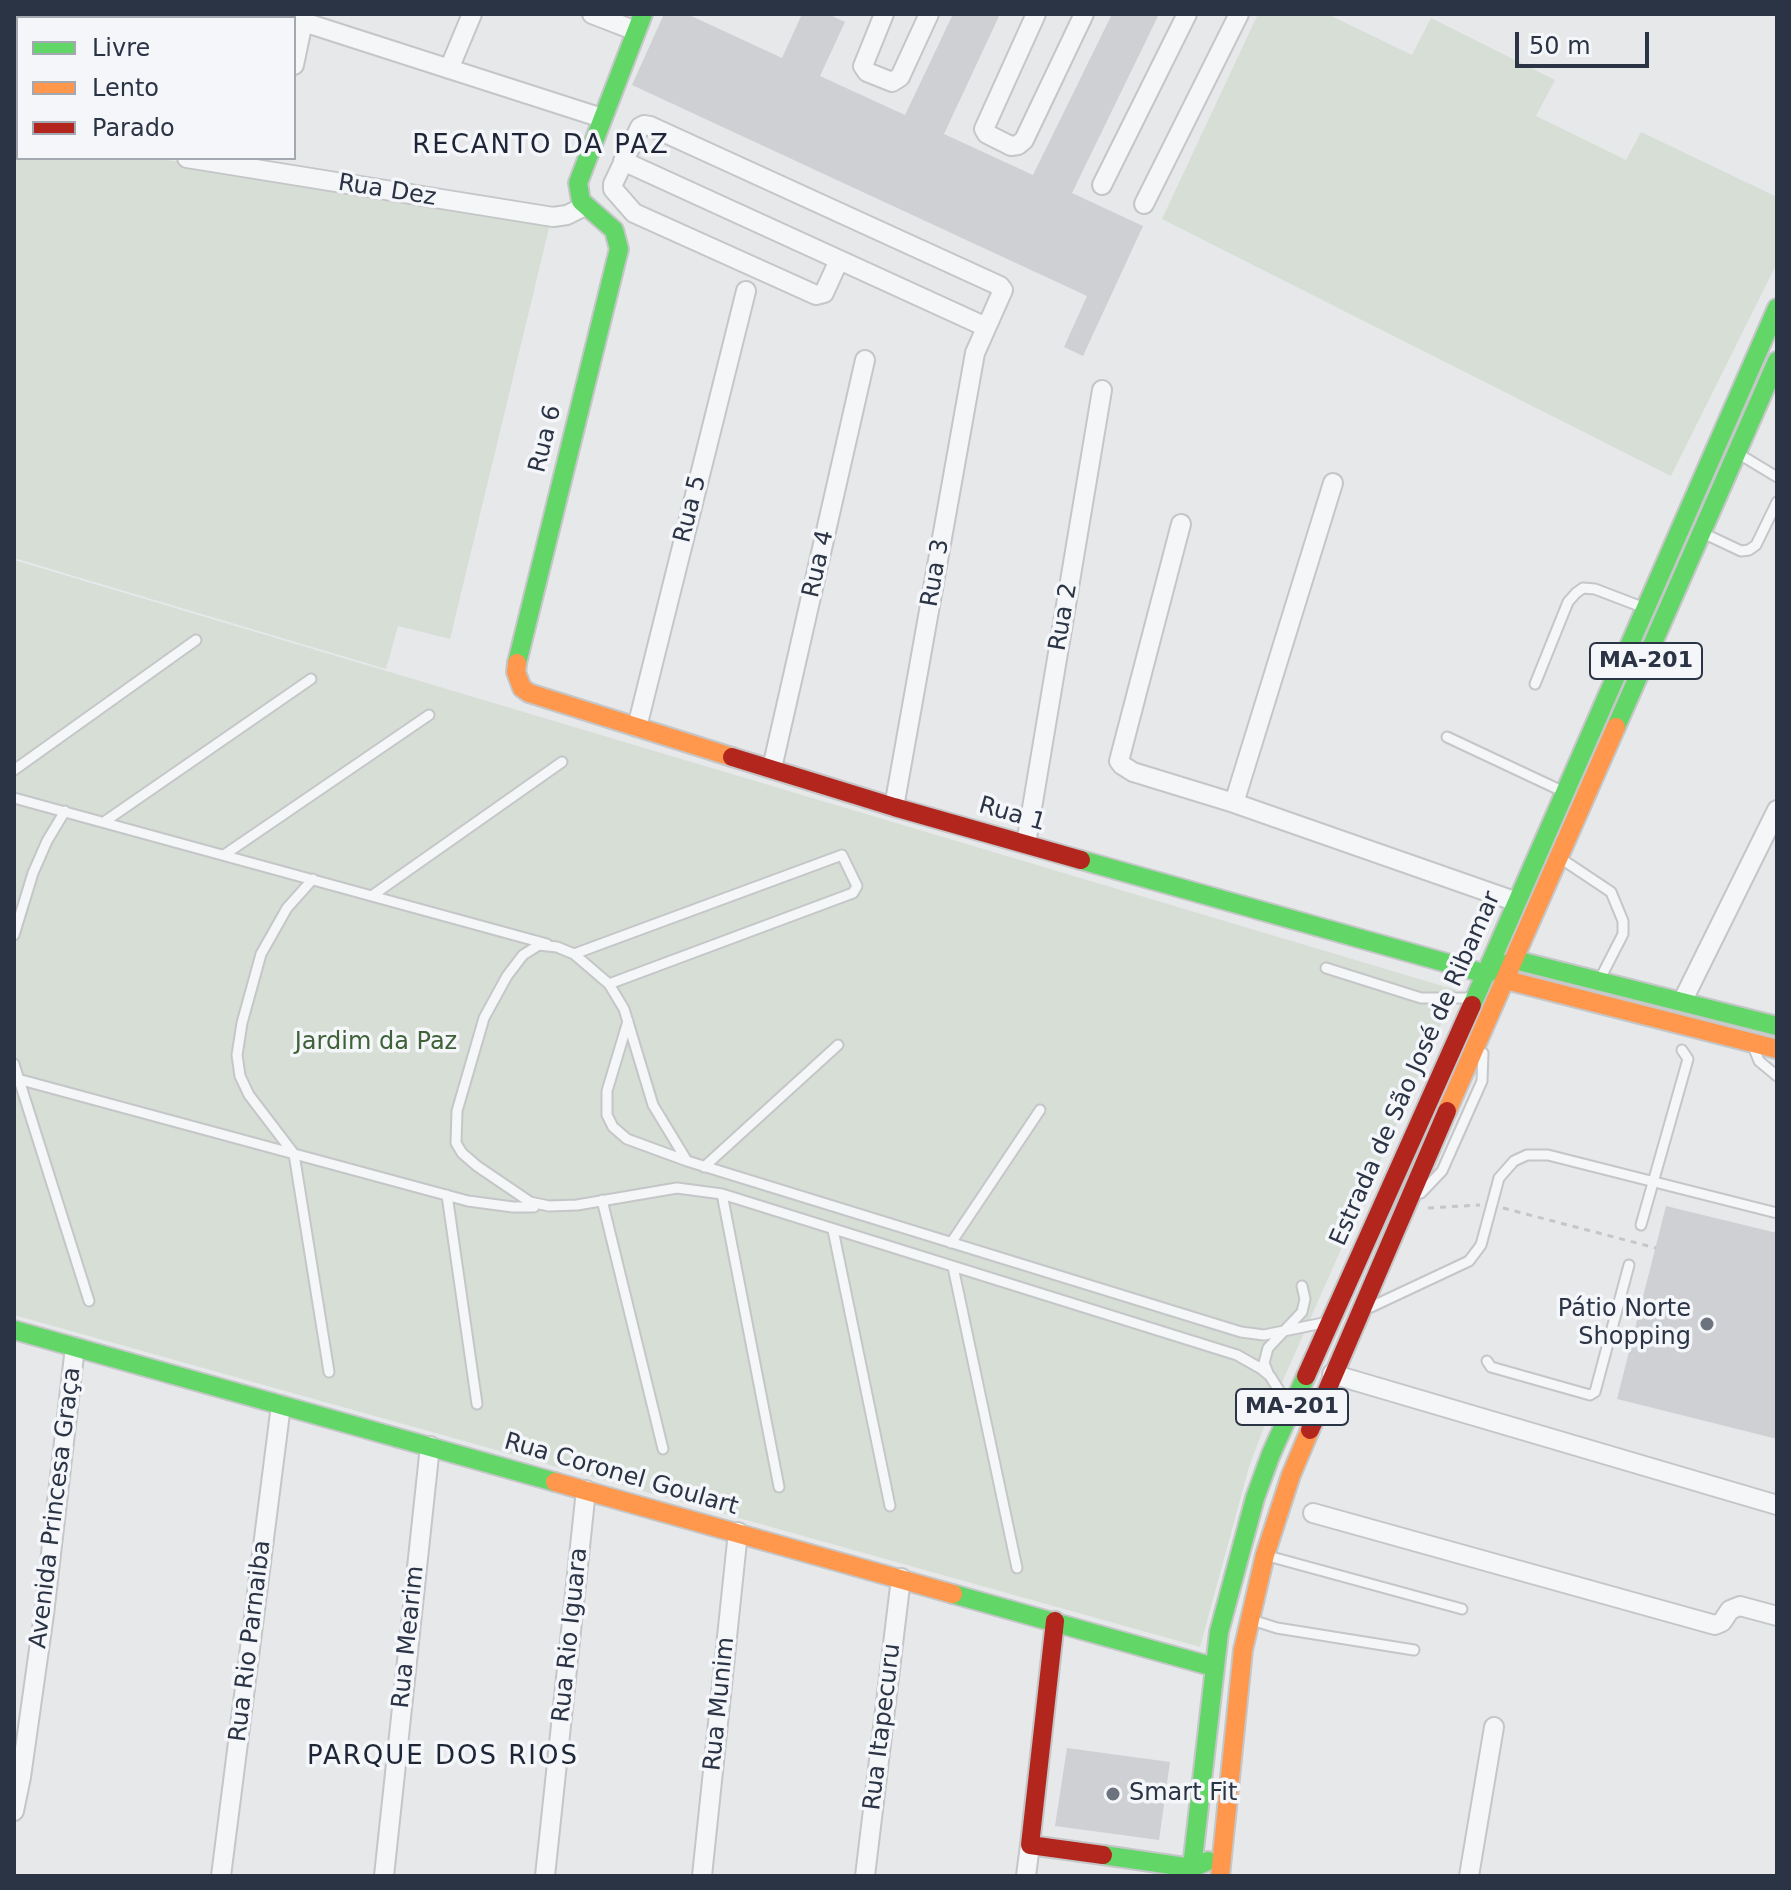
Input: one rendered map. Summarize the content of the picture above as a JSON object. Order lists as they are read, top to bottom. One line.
{"streets":{"main road":["Rua 6","MA-201","Rua 1","Estrada de São José de Ribamar","Rua Coronel Goulart"],"street":["Rua Dez","Rua 5","Rua 4","Rua 3","Rua 2","Avenida Princesa Graça","Rua Rio Iguara","Rua Mearim","Rua Rio Parnaiba","Rua Munim","Rua Itapecuru"]},"crossings":[["Rua Dez","Rua 6"],["Rua 6","Rua 1"],["Rua 5","Rua 1"],["Rua 4","Rua 1"],["Rua 3","Rua 1"],["Rua 2","Rua 1"],["Rua 1","Estrada de São José de Ribamar"],["Estrada de São José de Ribamar","Rua Coronel Goulart"],["Rua Coronel Goulart","Avenida Princesa Graça"],["Rua Coronel Goulart","Rua Rio Iguara"],["Rua Coronel Goulart","Rua Mearim"],["Rua Coronel Goulart","Rua Rio Parnaiba"],["Rua Coronel Goulart","Rua Munim"],["Rua Coronel Goulart","Rua Itapecuru"]],"districts":["RECANTO DA PAZ","PARQUE DOS RIOS"],"parks":["Jardim da Paz"],"places":["Pátio Norte Shopping","Smart Fit"],"legend":["Livre","Lento","Parado"],"scale_bar":"50 m"}
